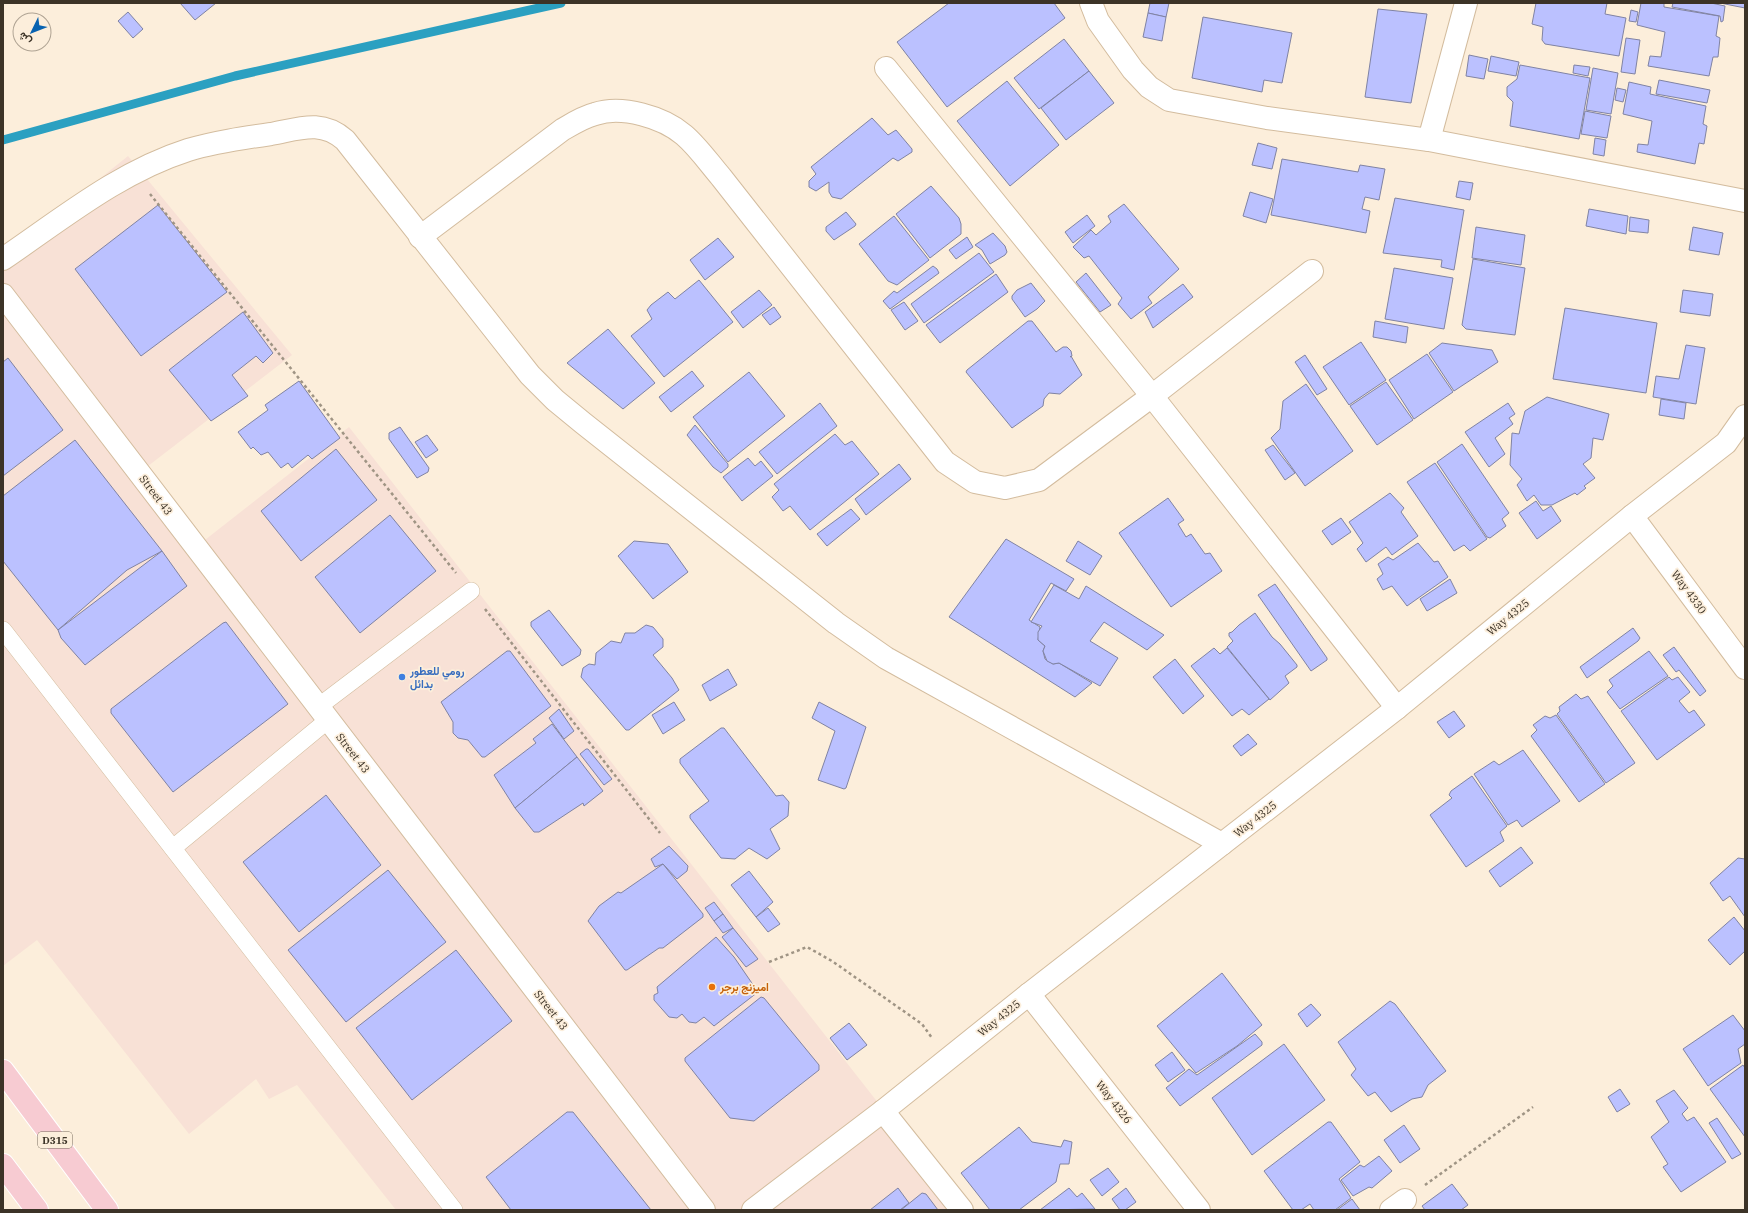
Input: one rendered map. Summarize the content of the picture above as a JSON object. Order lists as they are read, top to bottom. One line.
{"streets":{"main road":["D315"],"street":["Street 43","Way 4330","Way 4325","Way 4326"]},"crossings":[["Way 4330","Way 4325"],["Way 4325","Way 4326"]],"places":["رومي للعطور بدائل","اميزنج برجر"],"north":"bottom left"}
